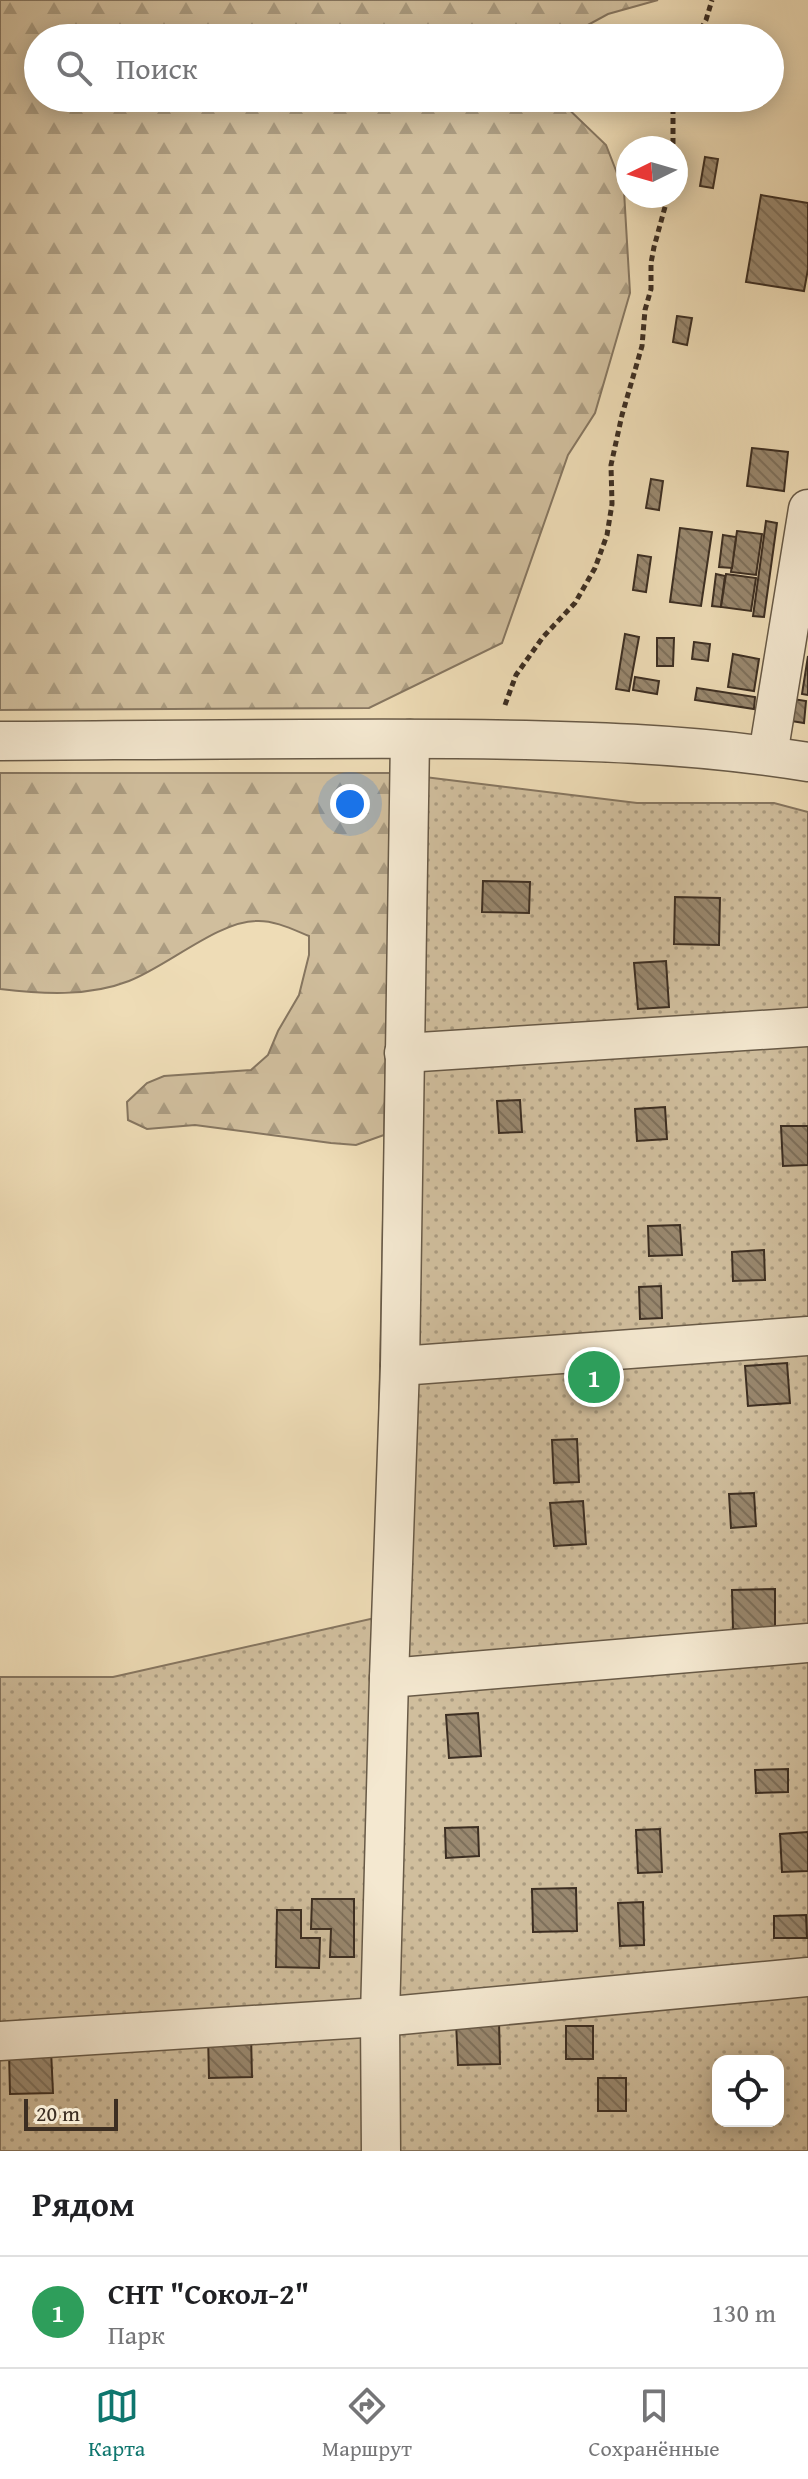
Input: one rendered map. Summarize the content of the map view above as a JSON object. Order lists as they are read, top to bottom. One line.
{"scale_bar":"20 m","north":"left","page":{"search":"Поиск","pins":"1","scale":"20 m","heading":"Рядом","list":[{"mark":"1","name":"СНТ \"Сокол-2\"","note":"Парк","value":"130 m"}],"nav":["Карта","Маршрут","Сохранённые"]}}
